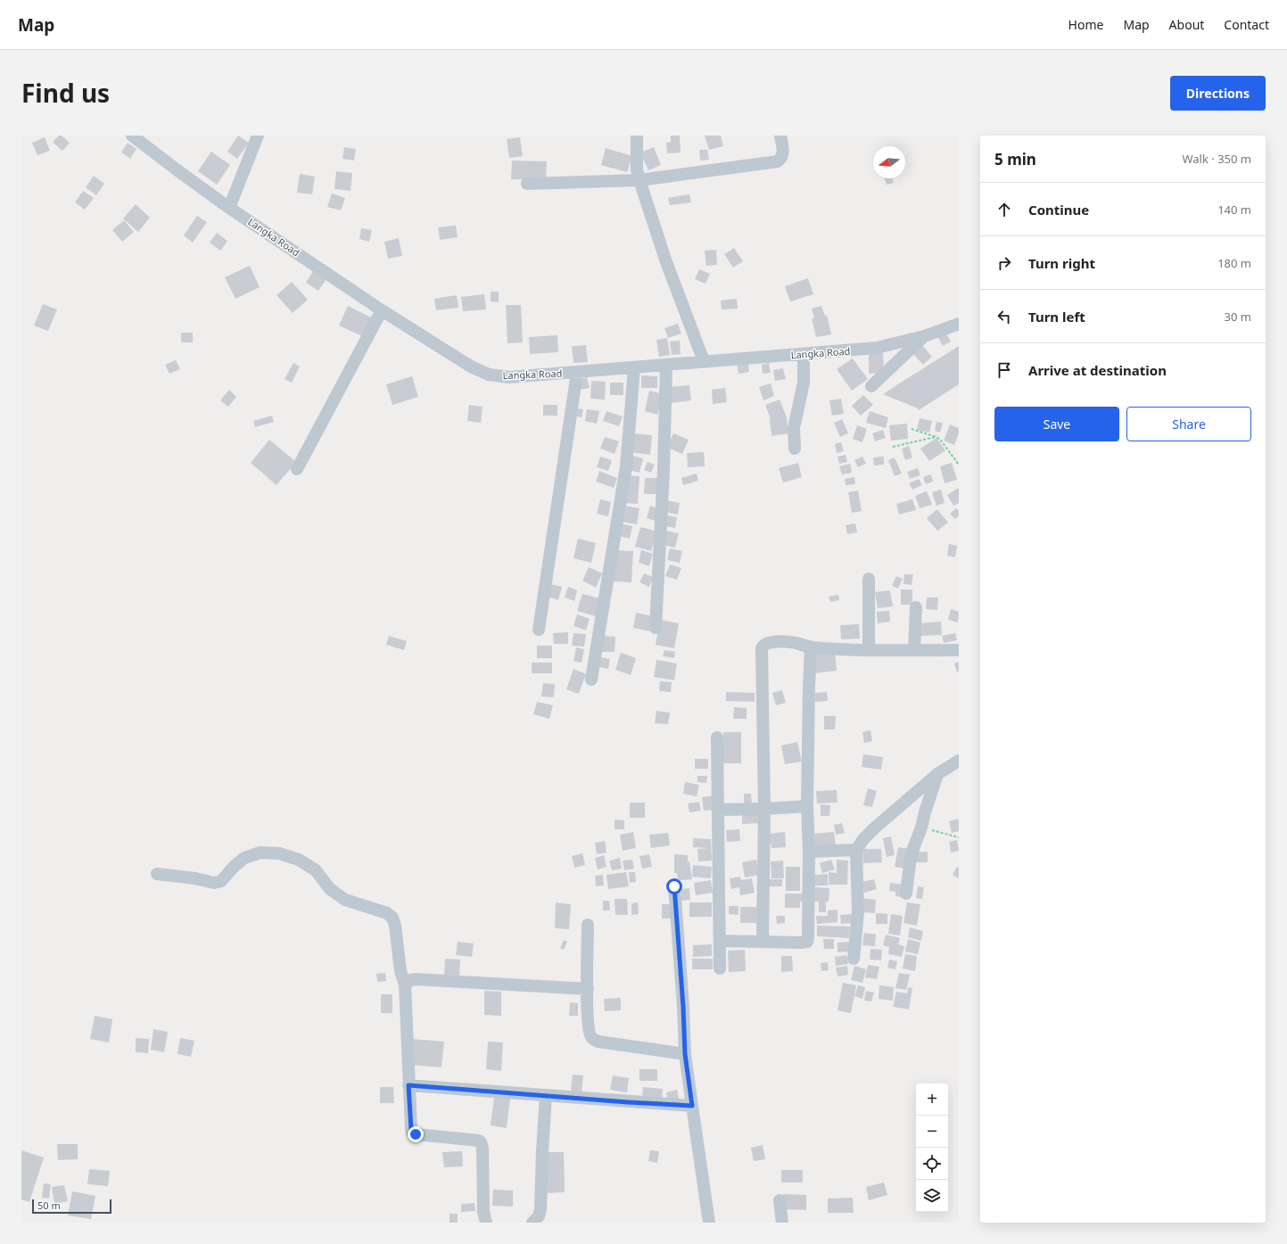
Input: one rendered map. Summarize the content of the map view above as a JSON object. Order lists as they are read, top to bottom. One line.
{"streets":{"street":["Langka Road"]},"scale_bar":"50 m","north":"left","page":{"header":"Map","nav":["Home","Map","About","Contact"],"title":"Find us","buttons":["Directions",["Save","Share"]],"heading":["5 min","Walk · 350 m"],"list":[["Continue","140 m"],["Turn right","180 m"],["Turn left","30 m"],"Arrive at destination"],"map_buttons":["+","−"],"scale":"50 m"}}
